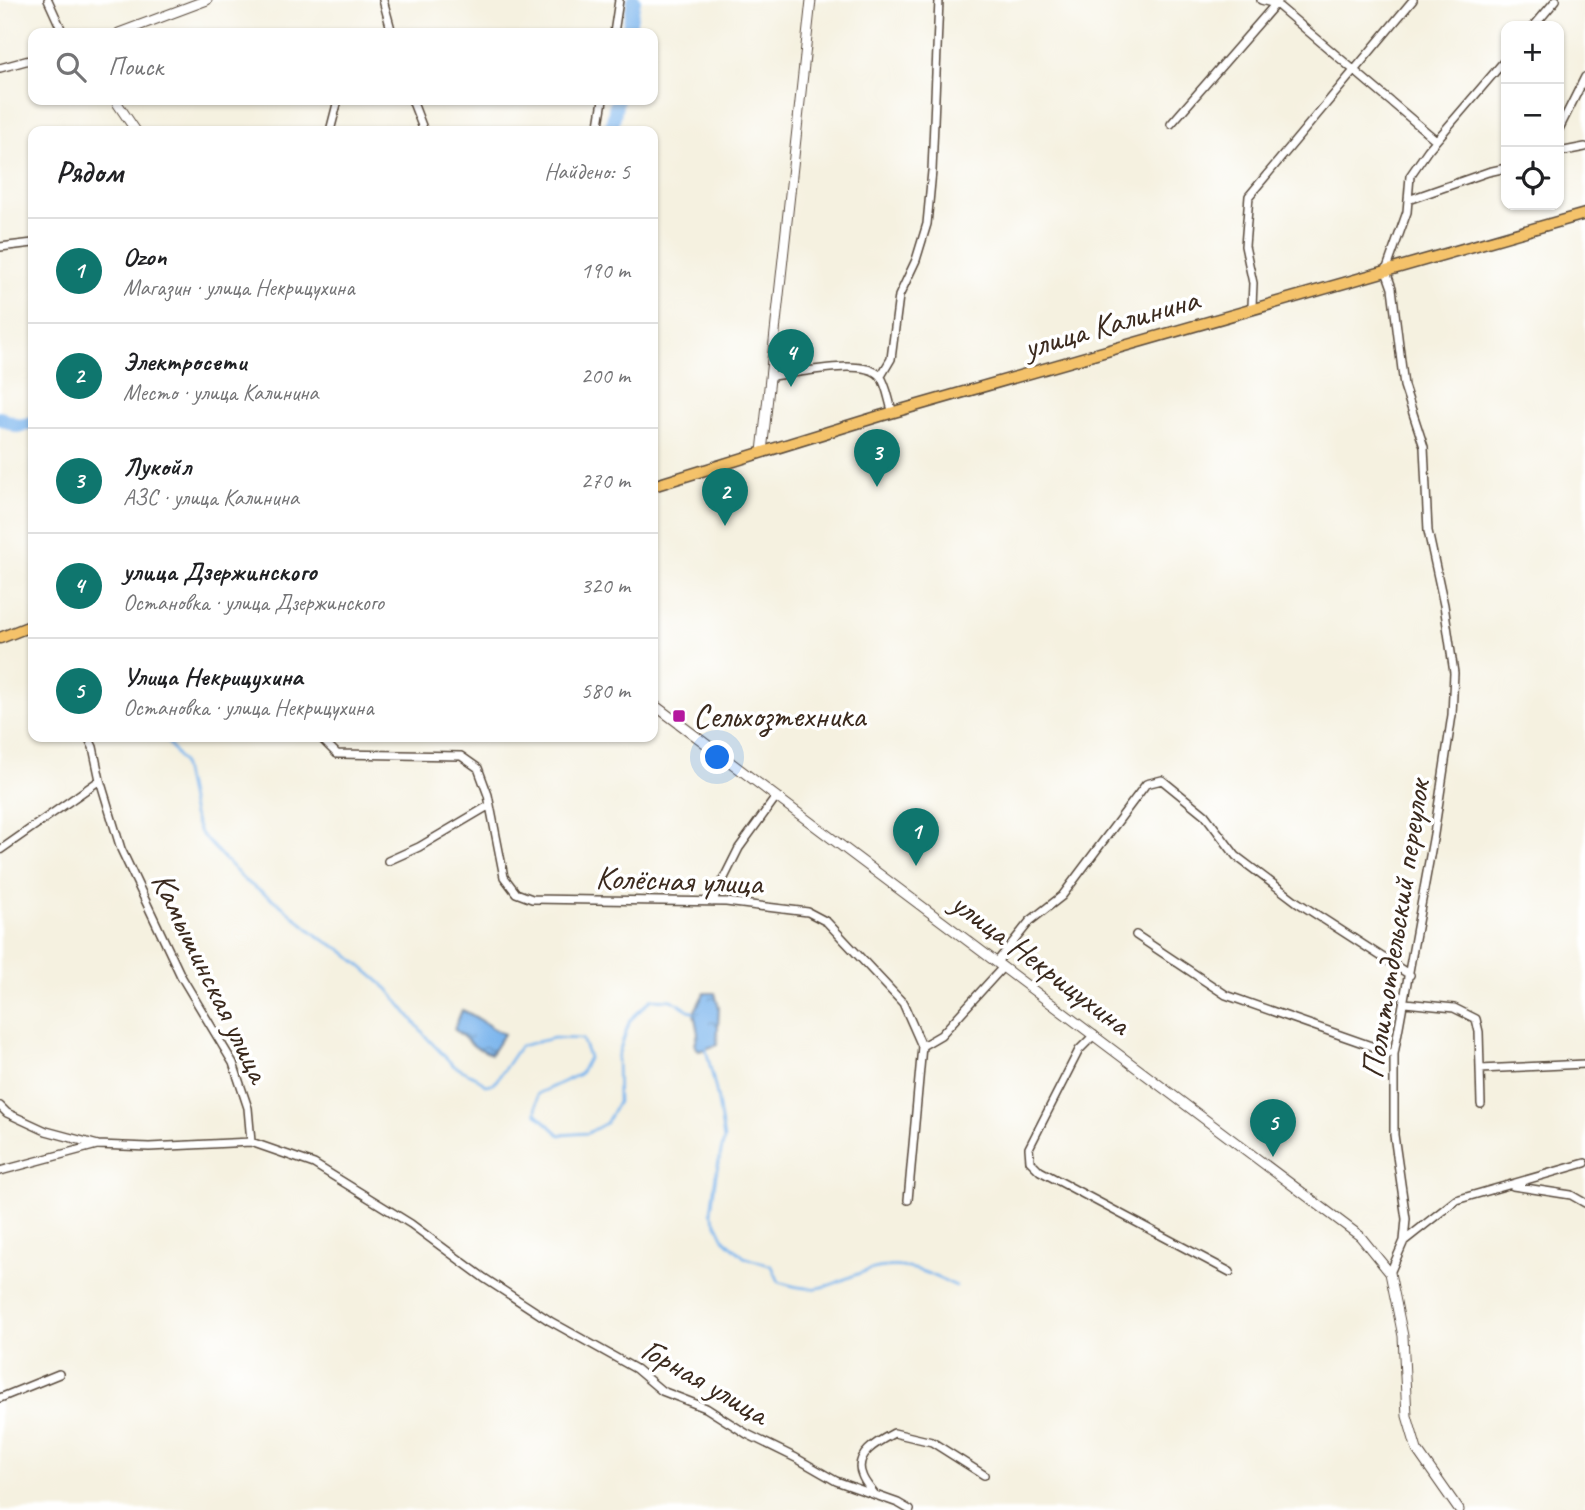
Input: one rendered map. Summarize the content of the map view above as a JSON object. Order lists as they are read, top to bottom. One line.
{"streets":{"main road":["улица Калинина"],"street":["Колёсная улица","Политотдельский переулок","улица Некрицухина","Камышинская улица","Горная улица"]},"crossings":[["улица Калинина","Политотдельский переулок"],["Политотдельский переулок","улица Некрицухина"],["Камышинская улица","Горная улица"]],"places":{"transit":["Сельхозтехника"]},"page":{"map_buttons":["+","−"],"search":"Поиск","heading":["Рядом","Найдено: 5"],"list":[{"mark":"1","name":"Ozon","note":"Магазин · улица Некрицухина","value":"190 m"},{"mark":"2","name":"Электросети","note":"Место · улица Калинина","value":"200 m"},{"mark":"3","name":"Лукойл","note":"АЗС · улица Калинина","value":"270 m"},{"mark":"4","name":"улица Дзержинского","note":"Остановка · улица Дзержинского","value":"320 m"},{"mark":"5","name":"Улица Некрицухина","note":"Остановка · улица Некрицухина","value":"580 m"}],"pins":["4","3","2","1","5"]}}
